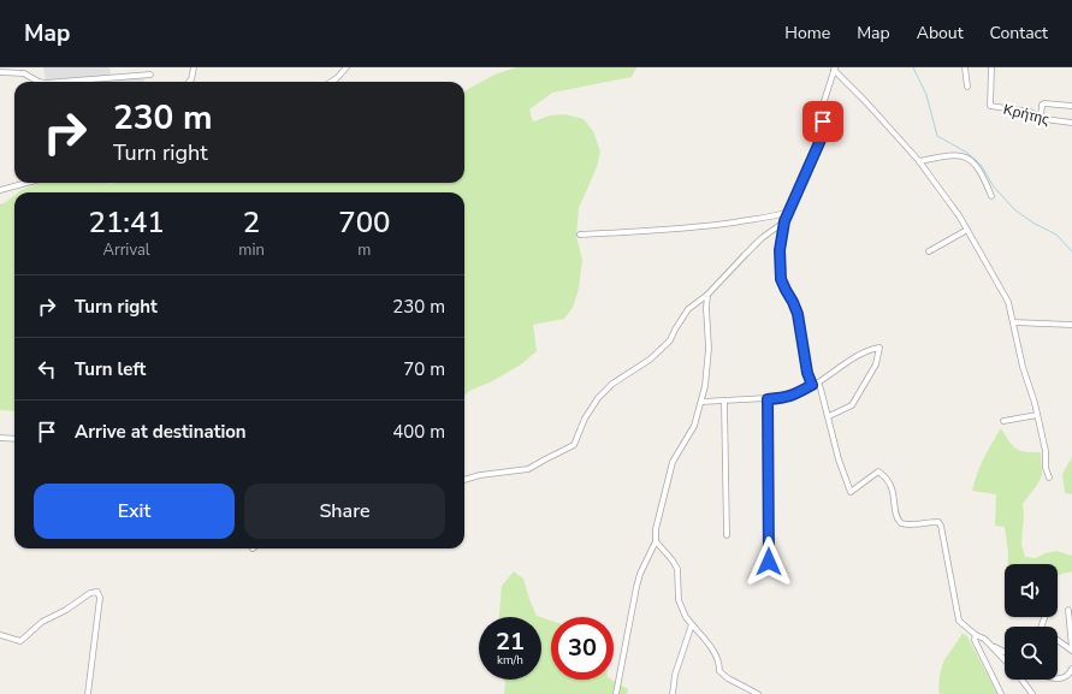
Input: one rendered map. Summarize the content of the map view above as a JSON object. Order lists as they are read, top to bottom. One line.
{"streets":{"street":["Κρήτης"]},"page":{"header":"Map","nav":["Home","Map","About","Contact"],"turn":["230 m","Turn right"],"eta":["21:41","Arrival","2","min","700","m"],"list":[{"name":"Turn right","value":"230 m"},{"name":"Turn left","value":"70 m"},{"name":"Arrive at destination","value":"400 m"}],"buttons":["Exit","Share"],"speed":"21 km/h","limit":"30"}}
